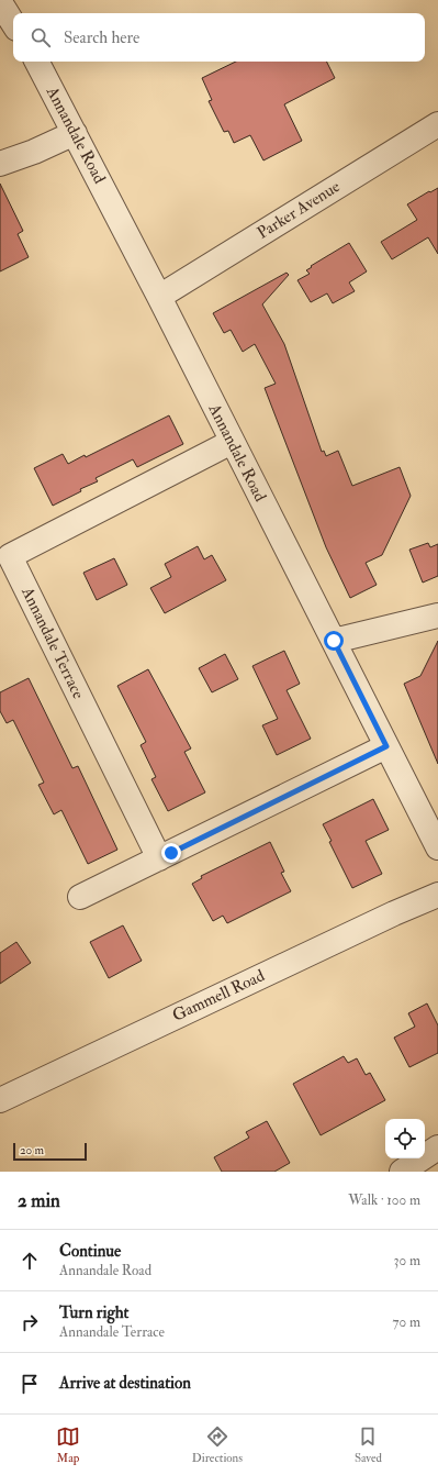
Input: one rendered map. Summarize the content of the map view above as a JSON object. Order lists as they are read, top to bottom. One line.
{"streets":{"street":["Annandale Road","Parker Avenue","Annandale Terrace","Gammell Road"]},"crossings":[["Annandale Road","Parker Avenue"],["Annandale Road","Annandale Terrace"]],"scale_bar":"20 m","page":{"search":"Search here","scale":"20 m","heading":["2 min","Walk · 100 m"],"list":[["Continue","Annandale Road","30 m"],["Turn right","Annandale Terrace","70 m"],"Arrive at destination"],"nav":["Map","Directions","Saved"]}}
